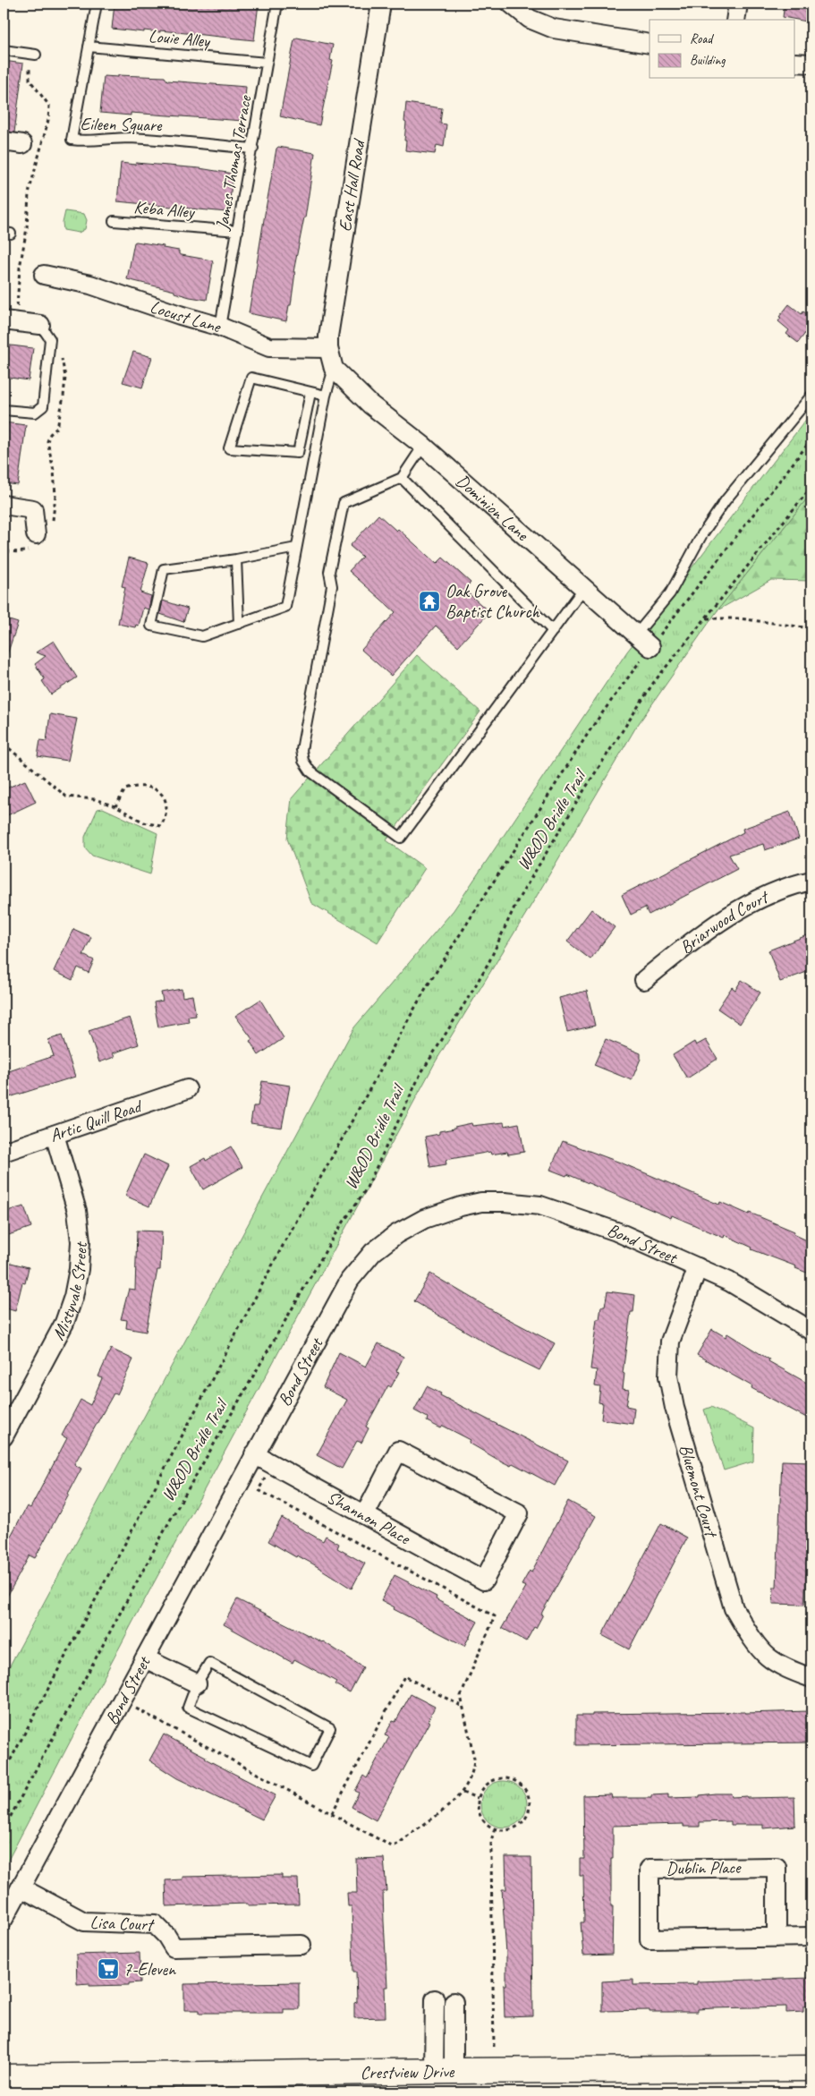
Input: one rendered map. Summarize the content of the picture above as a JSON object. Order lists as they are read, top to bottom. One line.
{"streets":{"main road":["Crestview Drive"],"street":["East Hall Road","Locust Lane","Dominion Lane","Briarwood Court","Artic Quill Road","Bond Street","Mistyvale Street","Bluemont Court","Shannon Place","Dublin Place","Lisa Court"],"lane":["Louie Alley","Eileen Square","James Thomas Terrace","Keba Alley"],"path":["W&OD Bridle Trail"]},"crossings":[["Louie Alley","Eileen Square"],["Louie Alley","James Thomas Terrace"],["Eileen Square","James Thomas Terrace"],["James Thomas Terrace","Keba Alley"],["James Thomas Terrace","Locust Lane"],["East Hall Road","Locust Lane"],["East Hall Road","Dominion Lane"],["Artic Quill Road","Mistyvale Street"],["Bond Street","Bluemont Court"],["Bond Street","Shannon Place"],["Bond Street","Lisa Court"]],"places":{"temple":["Oak Grove Baptist Church"],"supermarket":["7-Eleven"]},"legend":["Road","Building"]}
